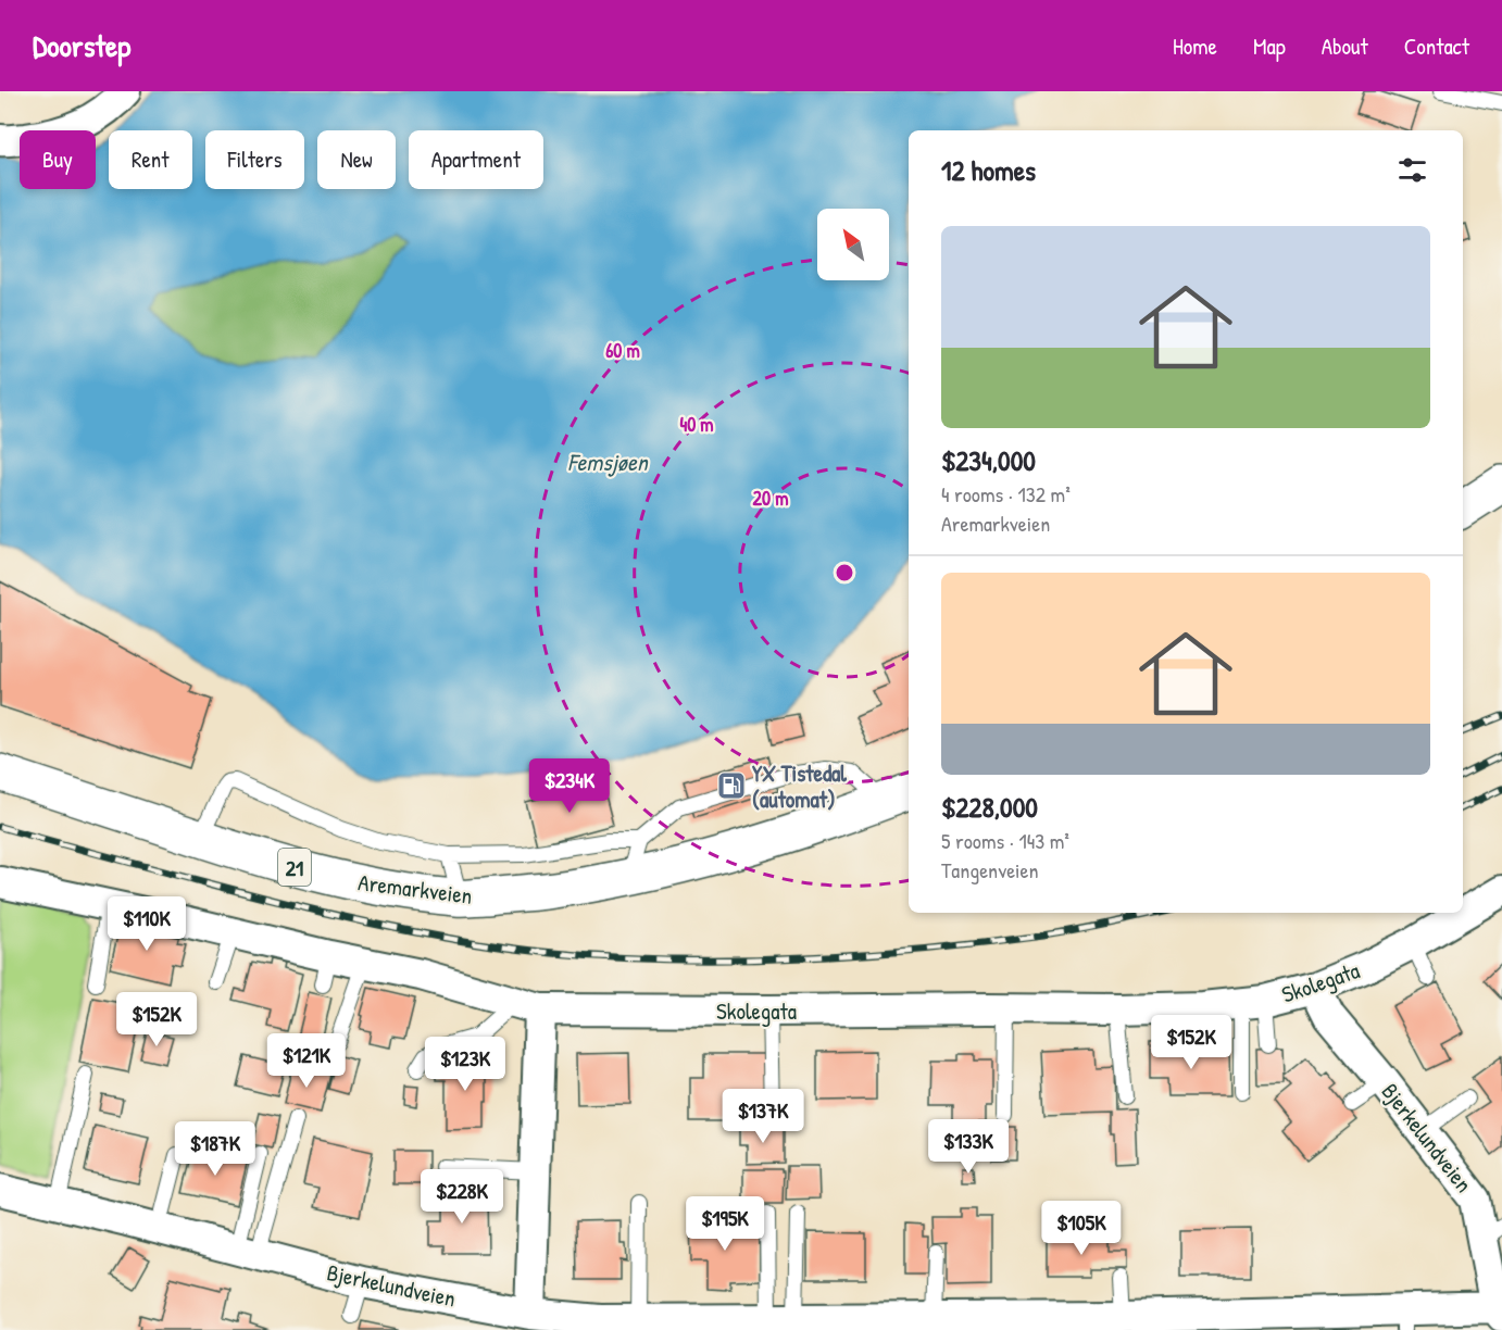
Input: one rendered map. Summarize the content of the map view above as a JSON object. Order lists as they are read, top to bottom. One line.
{"streets":{"main road":["21","Aremarkveien"],"street":["Skolegata","Bjerkelundveien"]},"crossings":[["Skolegata","Bjerkelundveien"]],"water":["Femsjøen"],"places":{"fuel station":["YX Tistedal (automat)"]},"north":"top left","page":{"header":"Doorstep","nav":["Home","Map","About","Contact"],"chip":["Buy","Rent","Filters","New","Apartment"],"heading":"12 homes","list":[{"name":"$234,000","note":"4 rooms · 132 m² · Aremarkveien"},{"name":"$228,000","note":"5 rooms · 143 m² · Tangenveien"}],"price":["$234K","$110K","$152K","$152K","$121K","$123K","$137K","$133K","$187K","$228K","$195K","$105K"]},"rings":["60 m","40 m","20 m"]}
